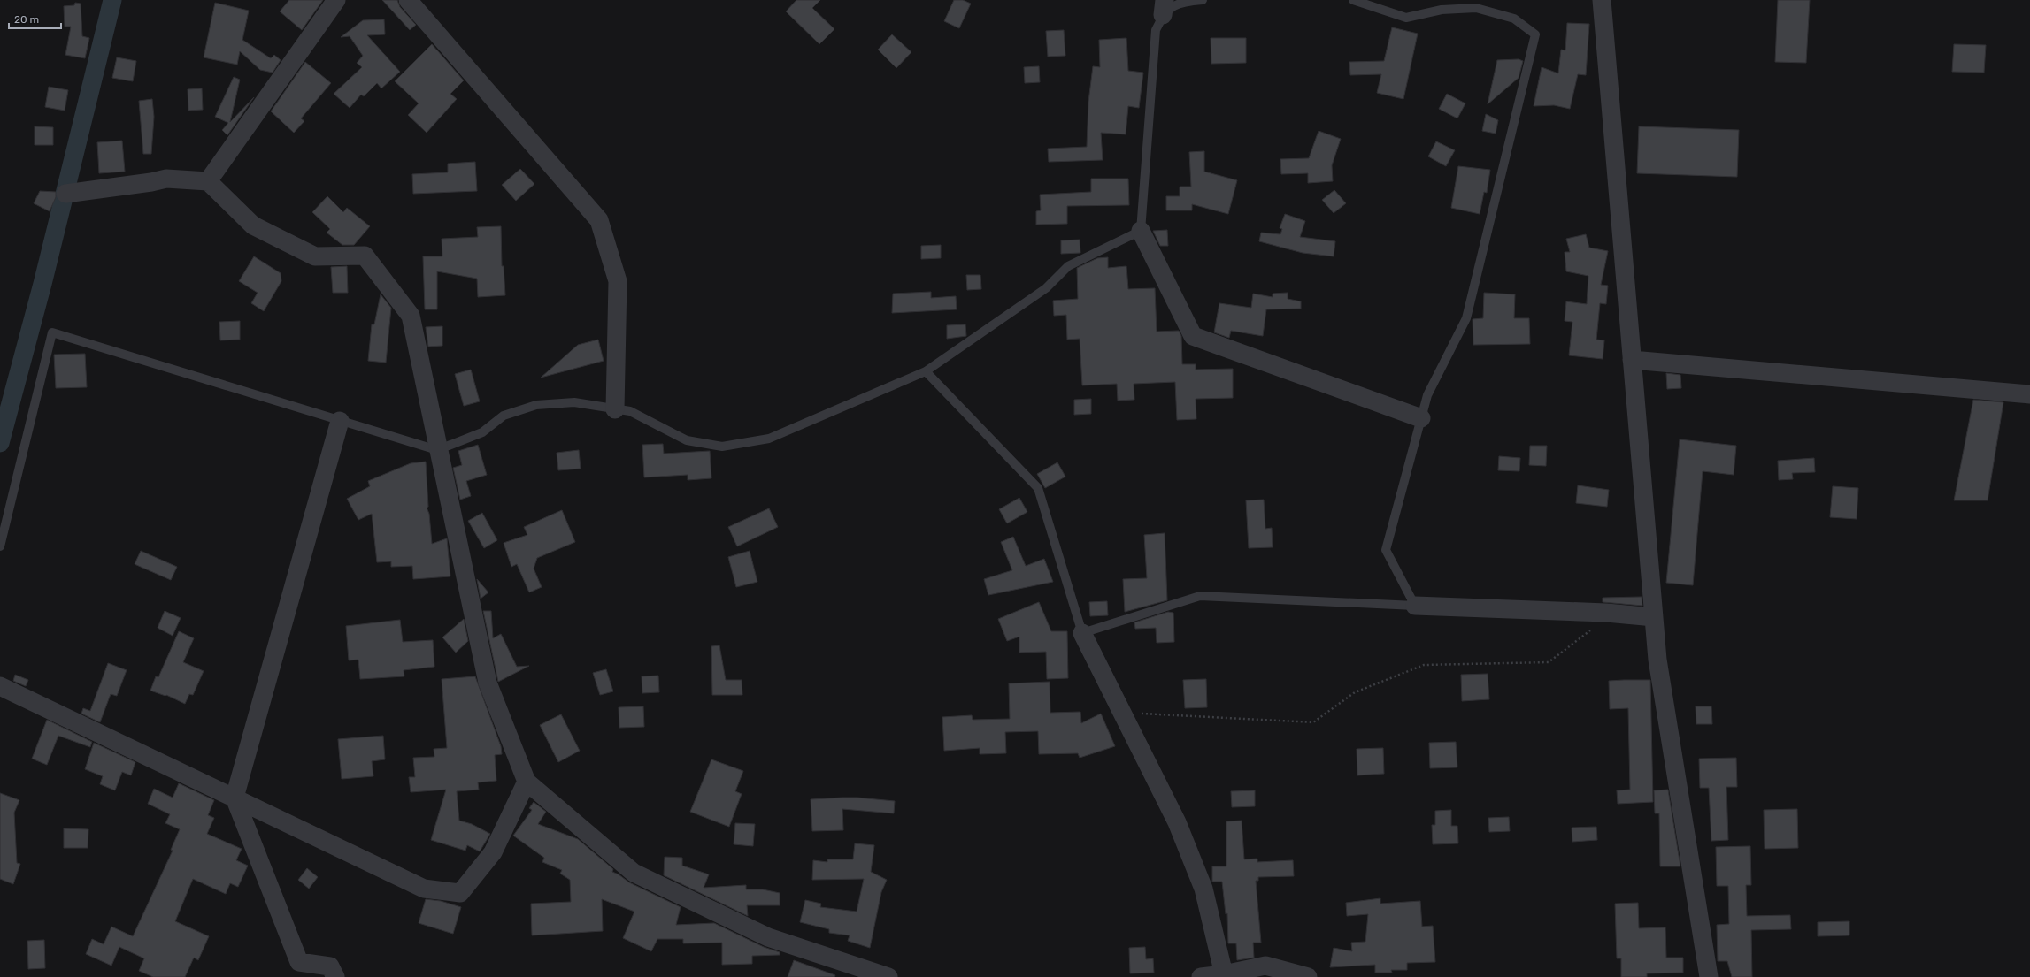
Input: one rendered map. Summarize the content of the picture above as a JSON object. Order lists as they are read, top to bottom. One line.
{"scale_bar":"20 m"}
